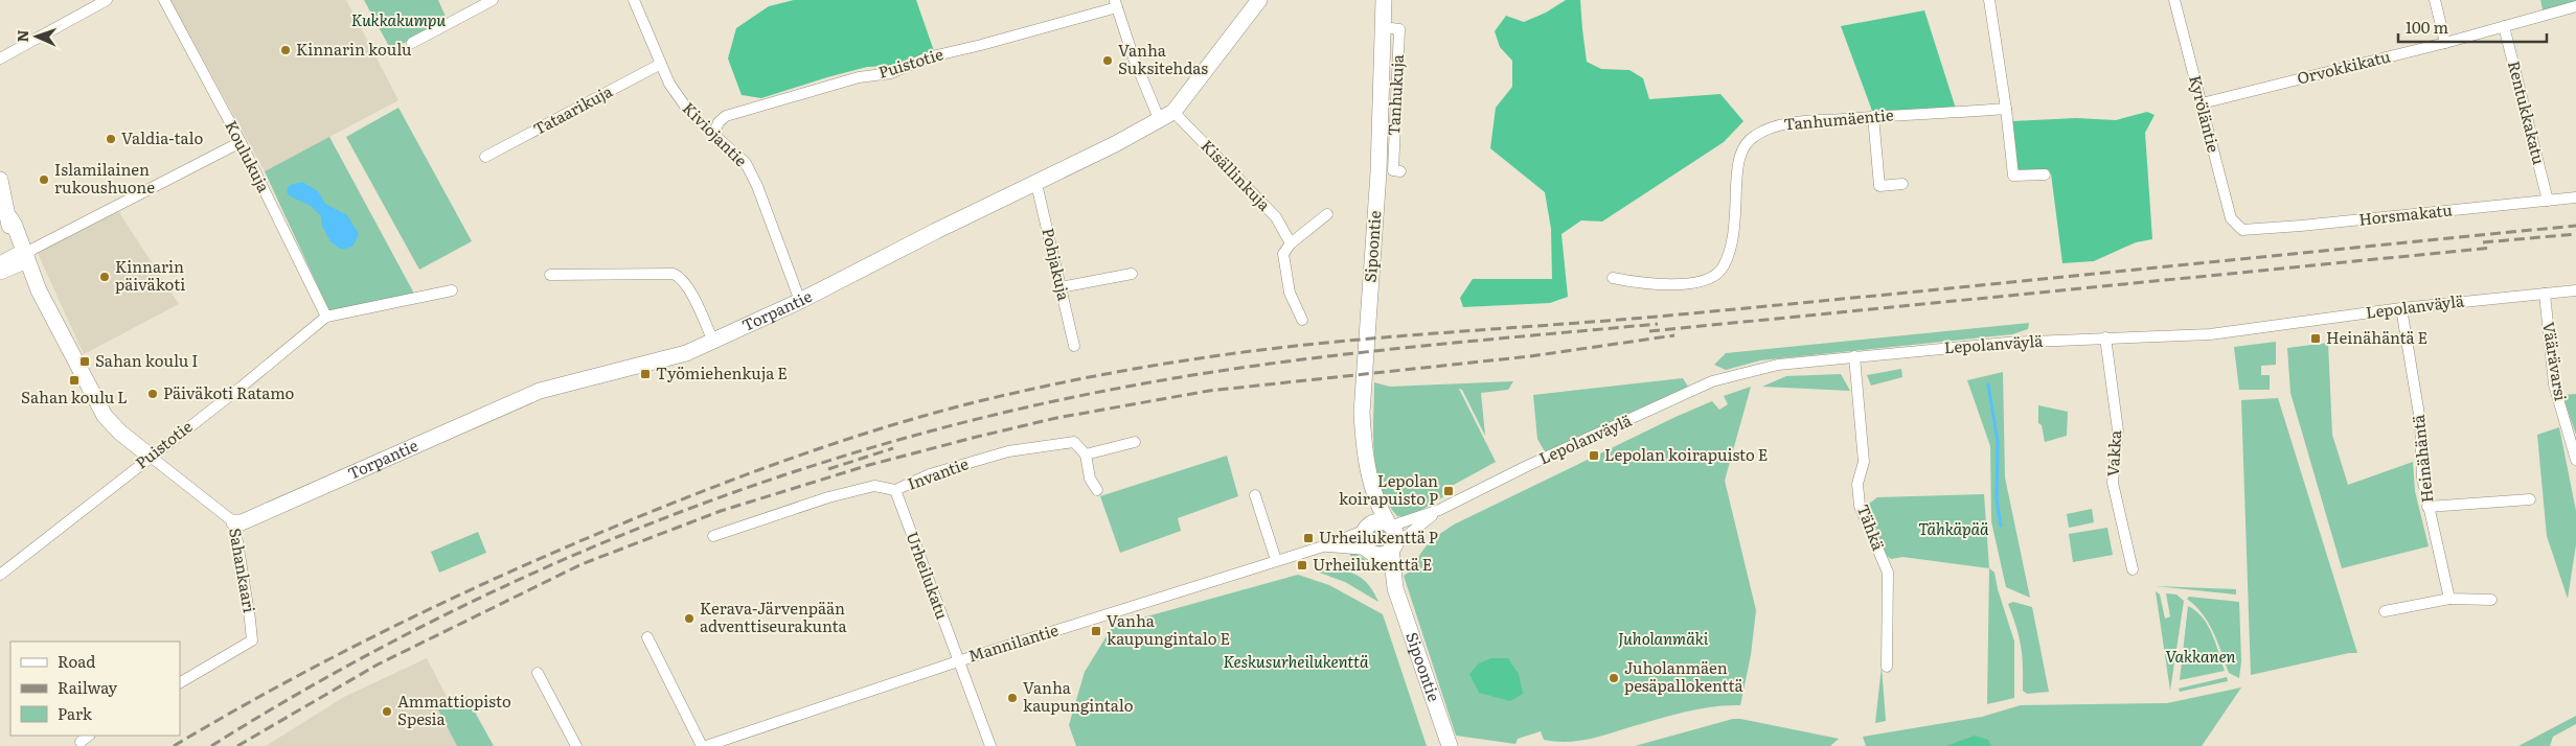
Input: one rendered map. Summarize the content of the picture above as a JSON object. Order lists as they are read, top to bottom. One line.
{"streets":{"street":["Puistotie","Orvokkikatu","Tanhukuja","Tataarikuja","Rentukkakatu","Kyröläntie","Tanhumäentie","Kiviojantie","Koulukuja","Kisällinkuja","Horsmakatu","Sipoontie","Pohjakuja","Lepolanväylä","Torpantie","Väärävarsi","Vakka","Heinähäntä","Invantie","Tähkä","Sahankaari","Urheilukatu","Mannilantie"]},"crossings":[["Puistotie","Kiviojantie"],["Puistotie","Koulukuja"],["Puistotie","Sahankaari"],["Orvokkikatu","Rentukkakatu"],["Orvokkikatu","Kyröläntie"],["Tanhukuja","Sipoontie"],["Tataarikuja","Kiviojantie"],["Rentukkakatu","Horsmakatu"],["Kyröläntie","Horsmakatu"],["Kiviojantie","Torpantie"],["Kisällinkuja","Torpantie"],["Sipoontie","Lepolanväylä"],["Sipoontie","Mannilantie"],["Pohjakuja","Torpantie"],["Lepolanväylä","Väärävarsi"],["Lepolanväylä","Vakka"],["Lepolanväylä","Heinähäntä"],["Lepolanväylä","Tähkä"],["Lepolanväylä","Mannilantie"],["Torpantie","Sahankaari"],["Invantie","Urheilukatu"],["Urheilukatu","Mannilantie"]],"parks":["Kukkakumpu","Tähkäpää","Juholanmäki","Vakkanen","Keskusurheilukenttä"],"places":{"other":["Kinnarin koulu","Vanha Suksitehdas","Valdia-talo","Islamilainen rukoushuone","Kinnarin päiväkoti","Päiväkoti Ratamo","Kerava-Järvenpään adventtiseurakunta","Juholanmäen pesäpallokenttä","Vanha kaupungintalo","Ammattiopisto Spesia"],"transit":["Heinähäntä E","Sahan koulu I","Työmiehenkuja E","Sahan koulu L","Lepolan koirapuisto E","Lepolan koirapuisto P","Urheilukenttä P","Urheilukenttä E","Vanha kaupungintalo E"]},"legend":["Road","Railway","Park"],"scale_bar":"100 m","north":"left"}
